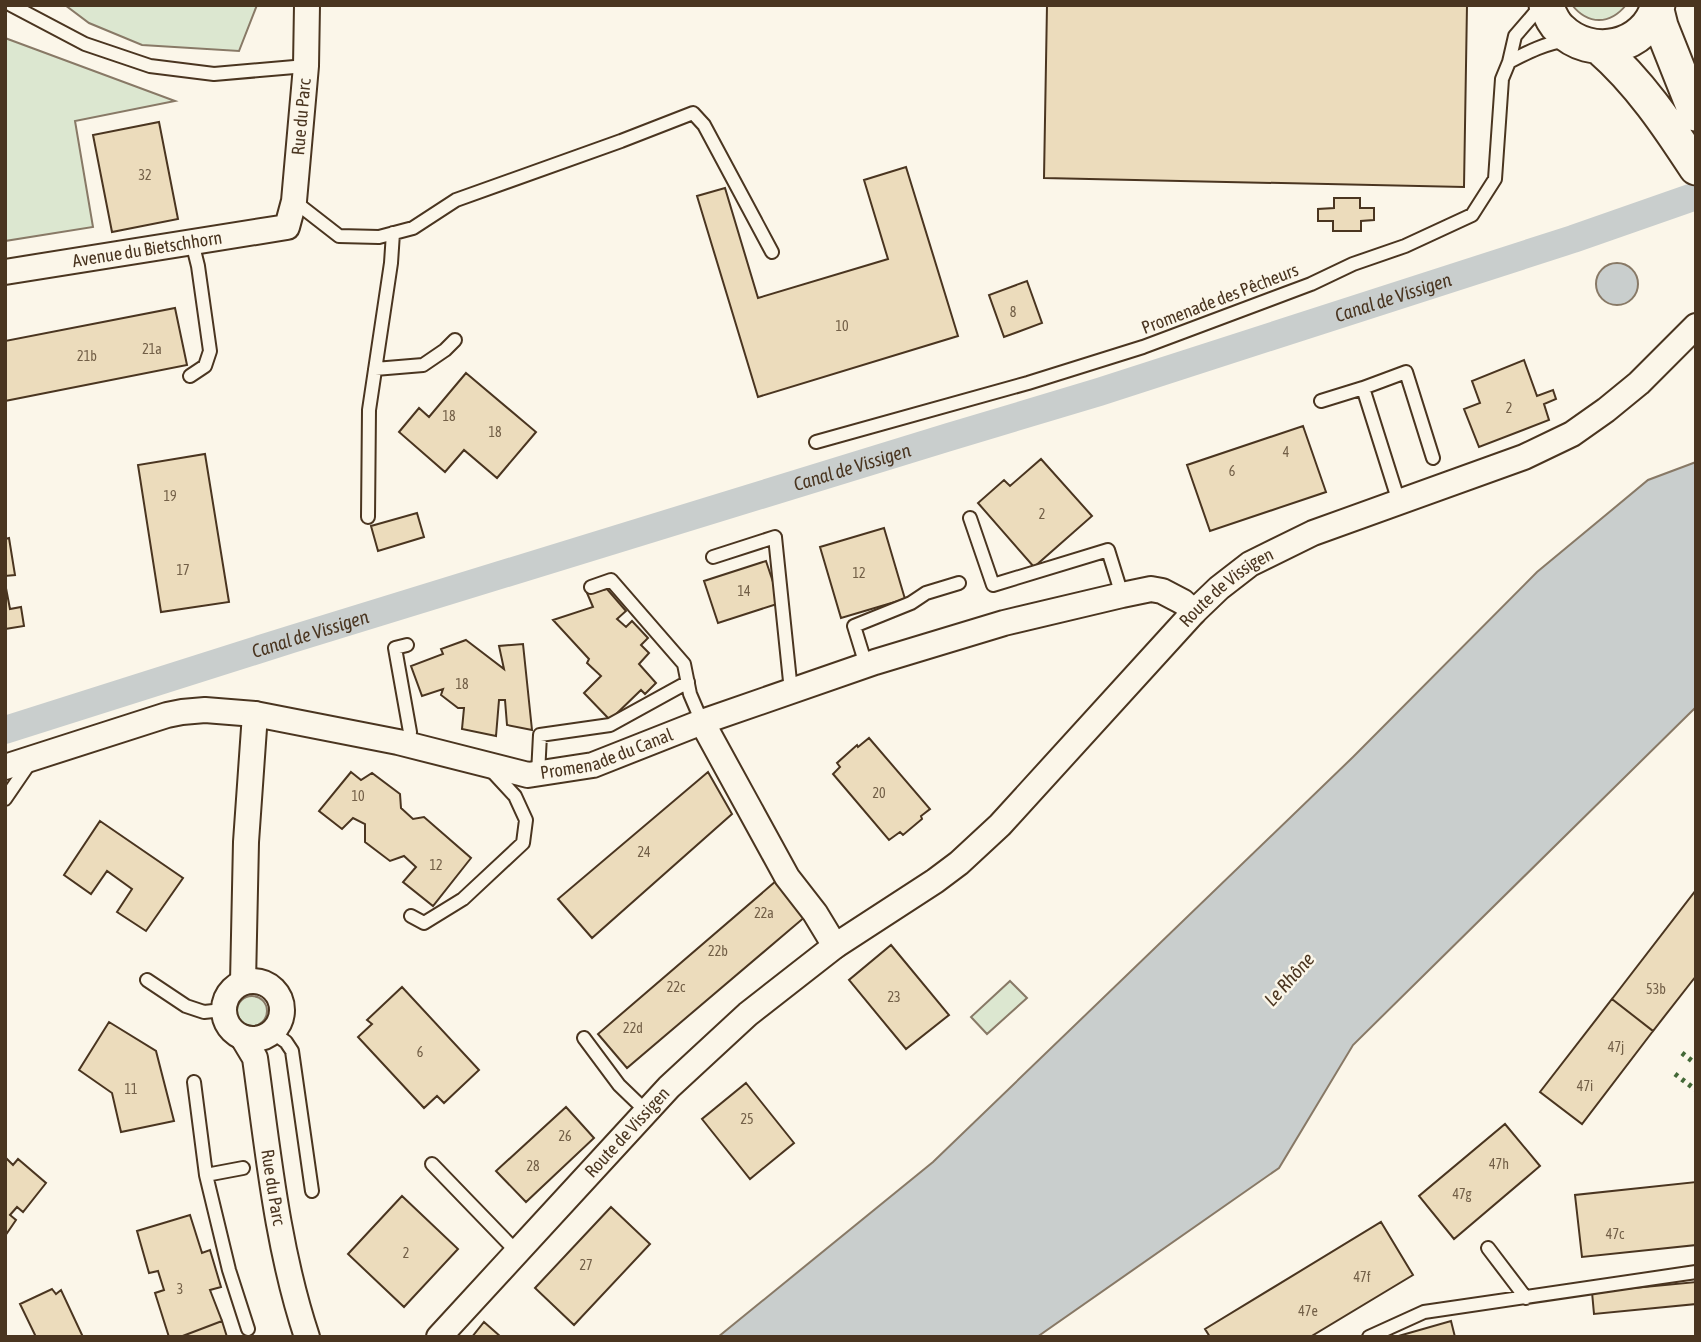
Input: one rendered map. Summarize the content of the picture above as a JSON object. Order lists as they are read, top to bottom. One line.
{"streets":{"street":["Rue du Parc","Avenue du Bietschhorn","Route de Vissigen","Promenade du Canal"],"lane":["Promenade des Pêcheurs"]},"crossings":[["Rue du Parc","Avenue du Bietschhorn"],["Route de Vissigen","Promenade du Canal"]],"water":["Canal de Vissigen","Le Rhône"],"house_numbers":["32","8","10","21a","21b","2","18","18","4","6","19","2","17","12","14","18","20","10","24","12","22a","22b","22c","53b","23","22d","47j","6","47i","11","25","26","47h","28","47g","47c","2","27","47f","3","47e"]}
